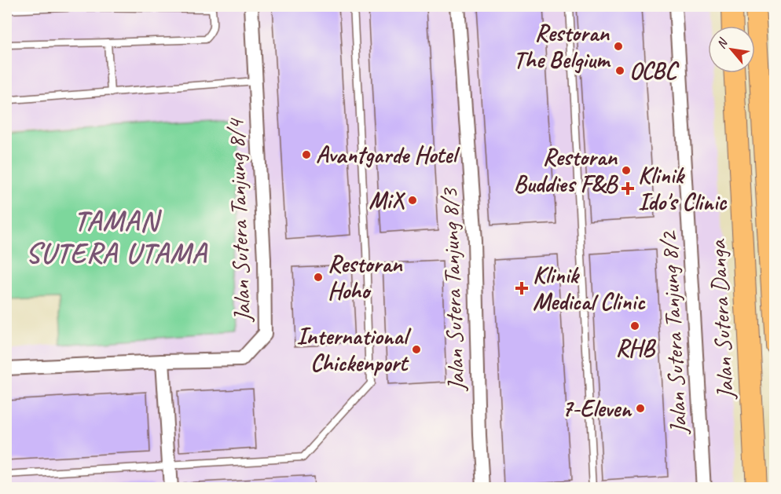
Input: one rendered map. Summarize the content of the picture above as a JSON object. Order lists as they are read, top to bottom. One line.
{"streets":{"main road":["Jalan Sutera Danga"],"street":["Jalan Sutera Tanjung 8/4","Jalan Sutera Tanjung 8/3","Jalan Sutera Tanjung 8/2"]},"districts":["TAMAN SUTERA UTAMA"],"places":{"other":["Restoran The Belgium","OCBC","Avantgarde Hotel","Restoran Buddies F&B","MiX","Restoran Hoho","RHB","International Chickenport","7-Eleven"],"health":["Klinik Ido's Clinic","Klinik Medical Clinic"]},"north":"top left"}
